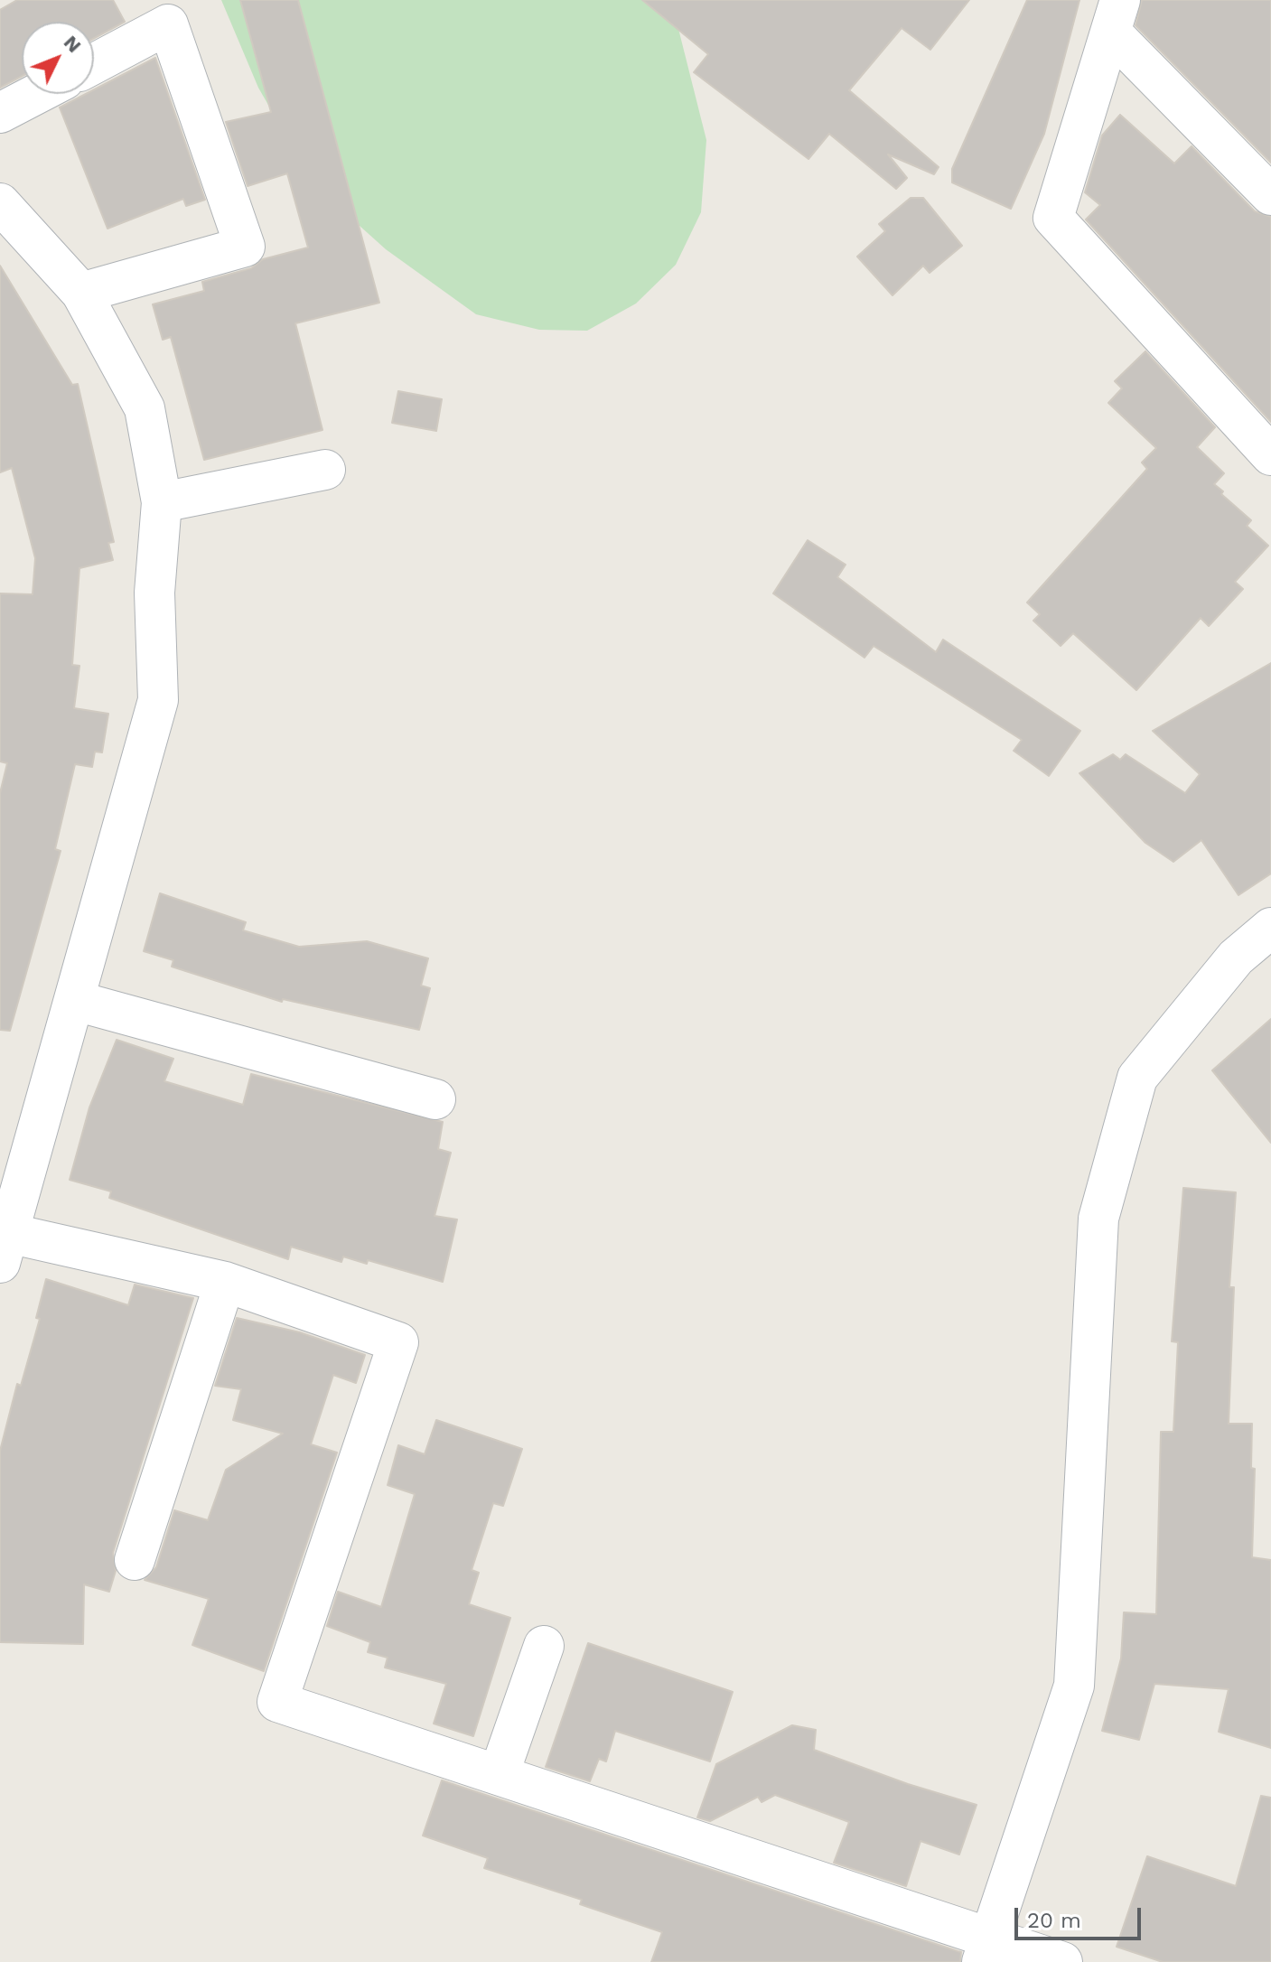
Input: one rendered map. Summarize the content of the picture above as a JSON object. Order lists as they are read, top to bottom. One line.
{"scale_bar":"20 m","north":"top right"}
